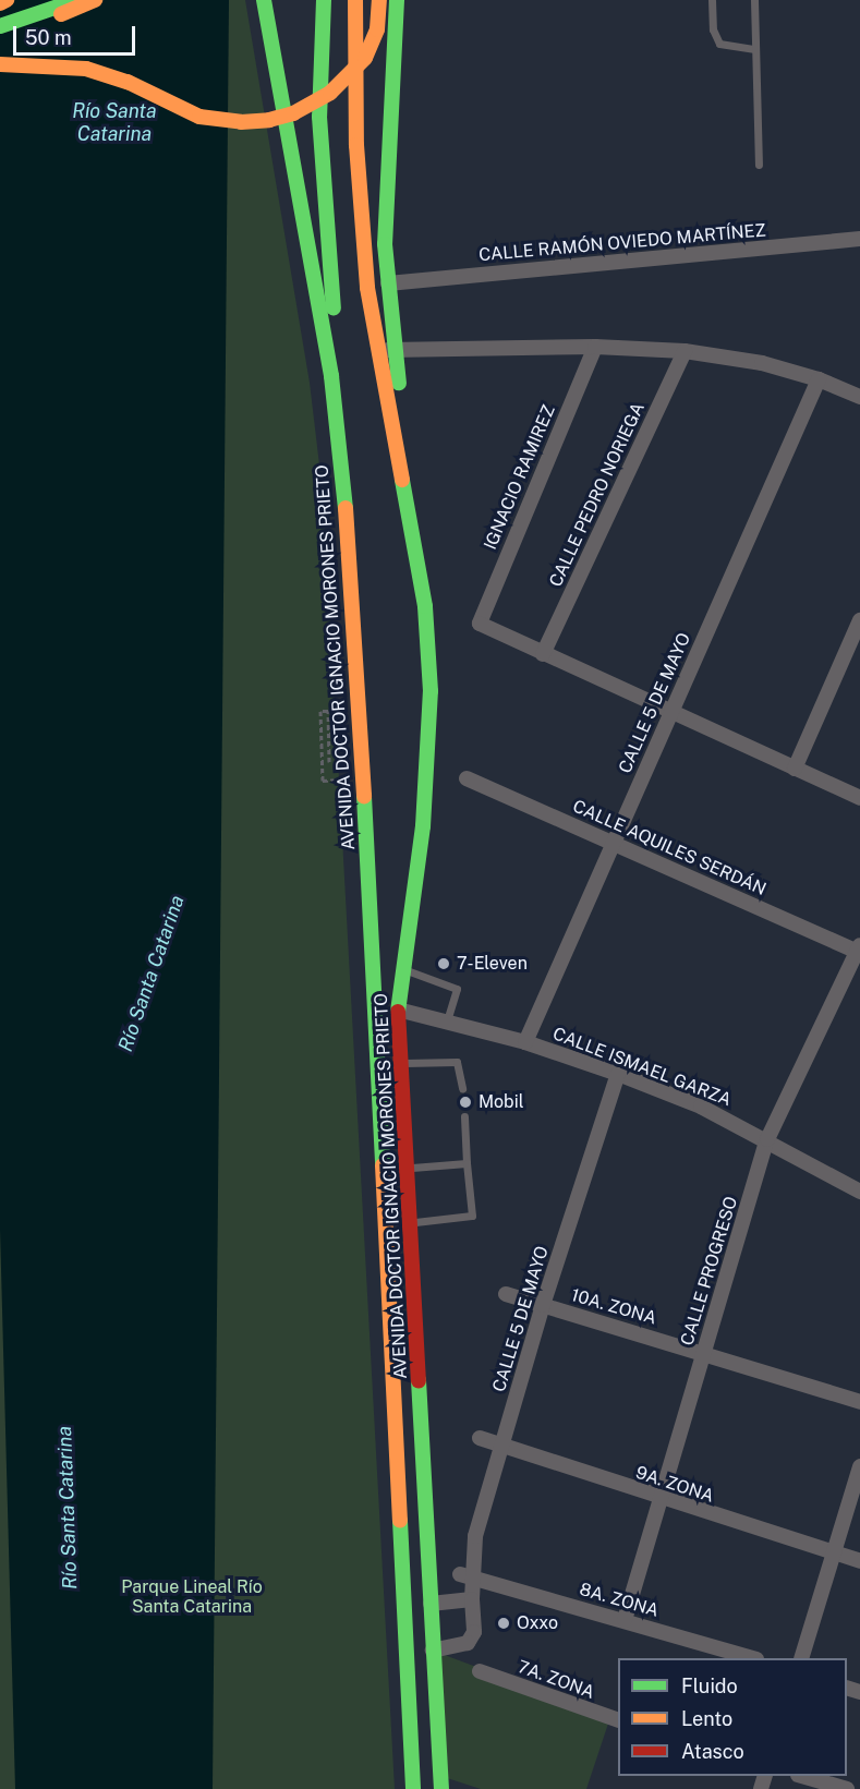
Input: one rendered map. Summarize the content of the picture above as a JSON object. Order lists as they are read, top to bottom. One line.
{"streets":{"main road":["AVENIDA DOCTOR IGNACIO MORONES PRIETO"],"street":["CALLE RAMÓN OVIEDO MARTÍNEZ","IGNACIO RAMIREZ","CALLE PEDRO NORIEGA","CALLE 5 DE MAYO","CALLE AQUILES SERDÁN","CALLE ISMAEL GARZA","CALLE PROGRESO","10A. ZONA","9A. ZONA","8A. ZONA","7A. ZONA"]},"crossings":[["IGNACIO RAMIREZ","CALLE PEDRO NORIEGA"],["AVENIDA DOCTOR IGNACIO MORONES PRIETO","CALLE 5 DE MAYO"],["AVENIDA DOCTOR IGNACIO MORONES PRIETO","CALLE ISMAEL GARZA"],["CALLE 5 DE MAYO","CALLE AQUILES SERDÁN"],["CALLE 5 DE MAYO","CALLE ISMAEL GARZA"],["CALLE 5 DE MAYO","10A. ZONA"],["CALLE 5 DE MAYO","9A. ZONA"],["CALLE 5 DE MAYO","8A. ZONA"],["CALLE AQUILES SERDÁN","CALLE PROGRESO"],["CALLE ISMAEL GARZA","CALLE PROGRESO"],["CALLE PROGRESO","10A. ZONA"],["CALLE PROGRESO","9A. ZONA"],["CALLE PROGRESO","8A. ZONA"]],"water":["Río Santa Catarina"],"parks":["Parque Lineal Río Santa Catarina"],"places":["7-Eleven","Mobil","Oxxo"],"legend":["Fluido","Lento","Atasco"],"scale_bar":"50 m"}
